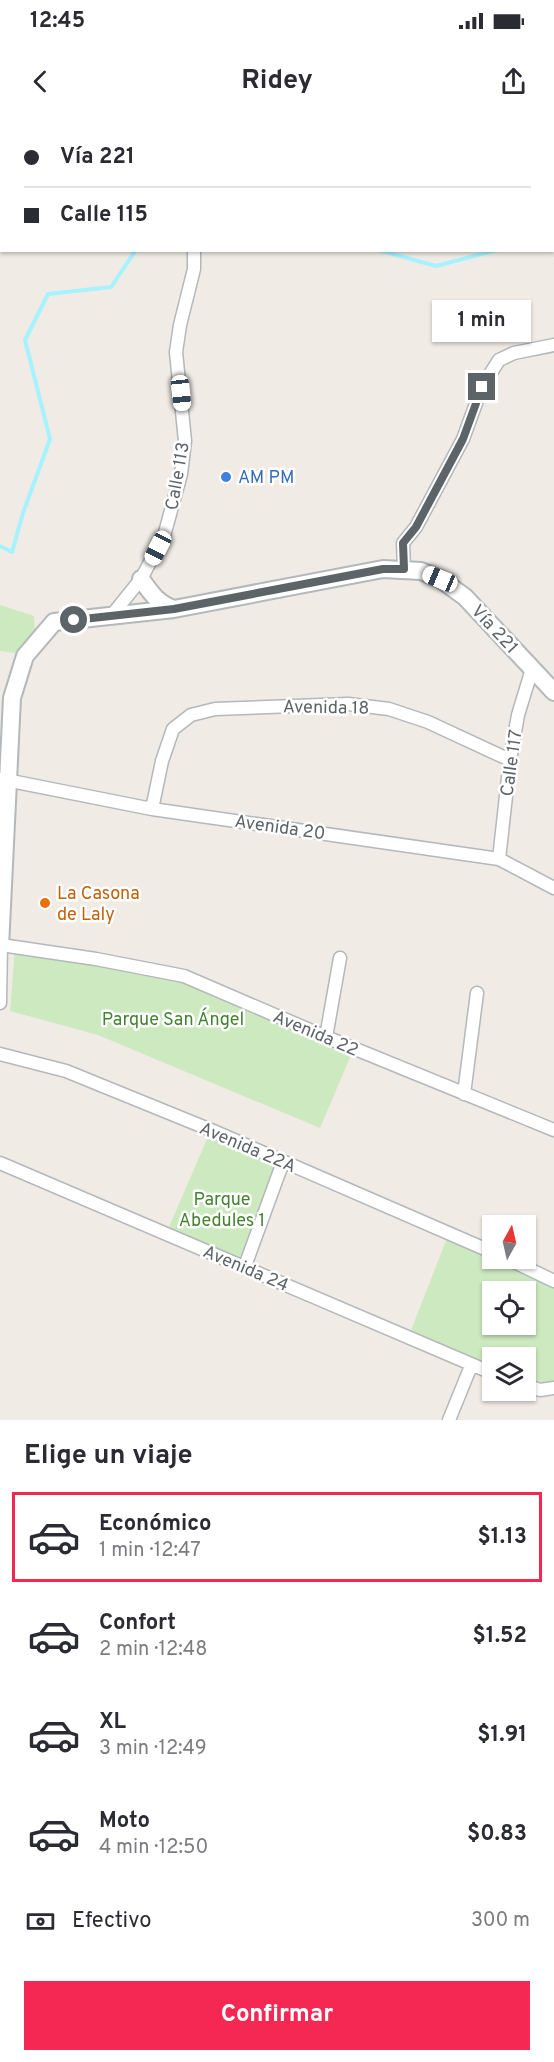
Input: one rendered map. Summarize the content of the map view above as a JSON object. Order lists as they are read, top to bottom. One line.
{"streets":{"main road":["Vía 221"],"street":["Calle 113","Avenida 18","Calle 117","Avenida 20","Avenida 22","Avenida 22A","Avenida 24"]},"crossings":[["Calle 113","Vía 221"],["Vía 221","Calle 117"],["Vía 221","Avenida 20"],["Vía 221","Avenida 22"],["Avenida 18","Calle 117"],["Avenida 18","Avenida 20"],["Calle 117","Avenida 20"]],"parks":["Parque San Ángel","Parque Abedules 1"],"places":["AM PM","La Casona de Laly"],"north":"top","page":{"status":"12:45","header":"Ridey","banner":["Vía 221","Calle 115"],"bubble":"1 min","heading":"Elige un viaje","list":[{"name":"Económico","note":"1 min · 12:47","value":"$1.13"},{"name":"Confort","note":"2 min · 12:48","value":"$1.52"},{"name":"XL","note":"3 min · 12:49","value":"$1.91"},{"name":"Moto","note":"4 min · 12:50","value":"$0.83"}],"pay":["Efectivo","300 m"],"buttons":"Confirmar"}}
